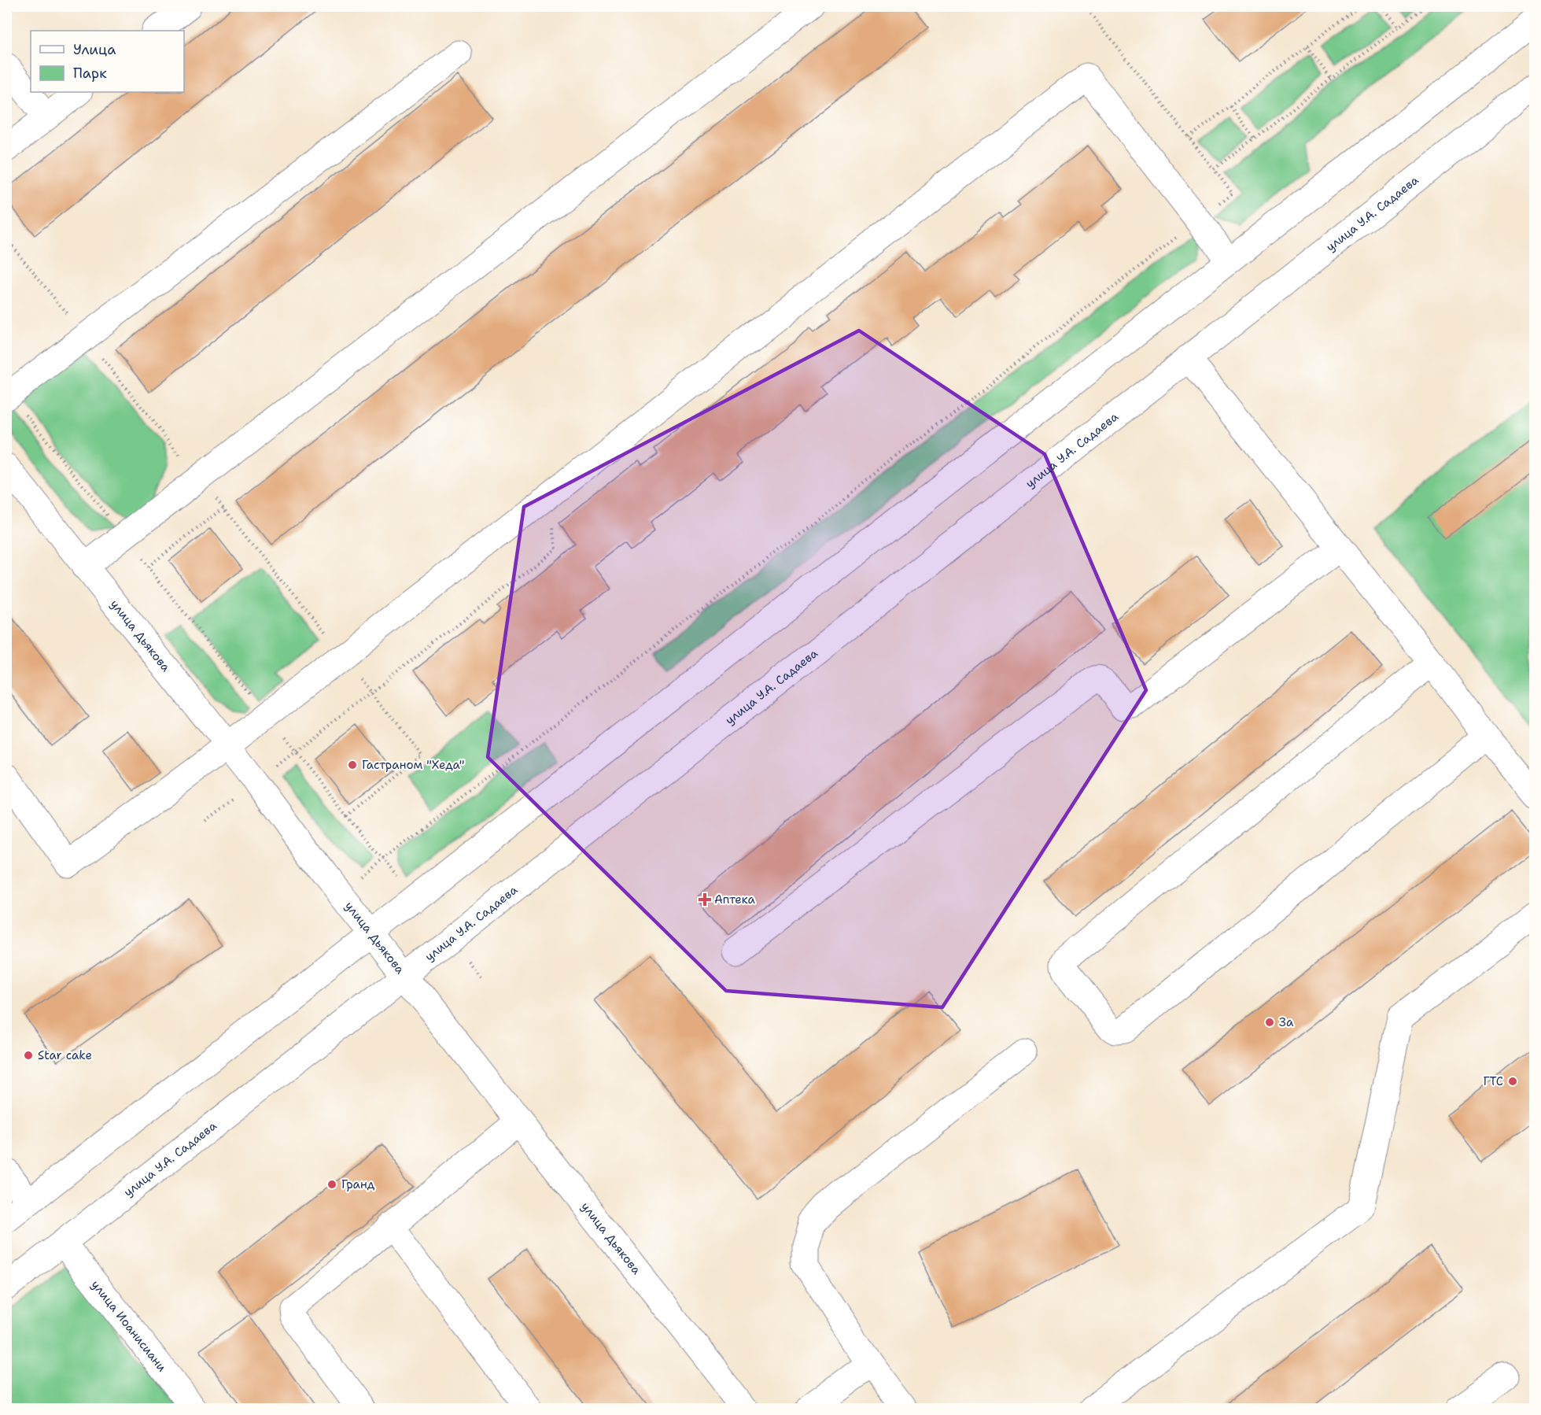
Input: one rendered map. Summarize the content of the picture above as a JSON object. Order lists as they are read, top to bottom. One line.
{"streets":{"main road":["улица У.А. Садаева","улица Дьякова","улица Иоанисиани"]},"crossings":[["улица У.А. Садаева","улица Дьякова"],["улица У.А. Садаева","улица Иоанисиани"]],"places":{"other":["Гастраном \"Хеда\"","За","Star cake","ГТС","Гранд"],"health":["Аптека"]},"legend":["Улица","Парк"]}
